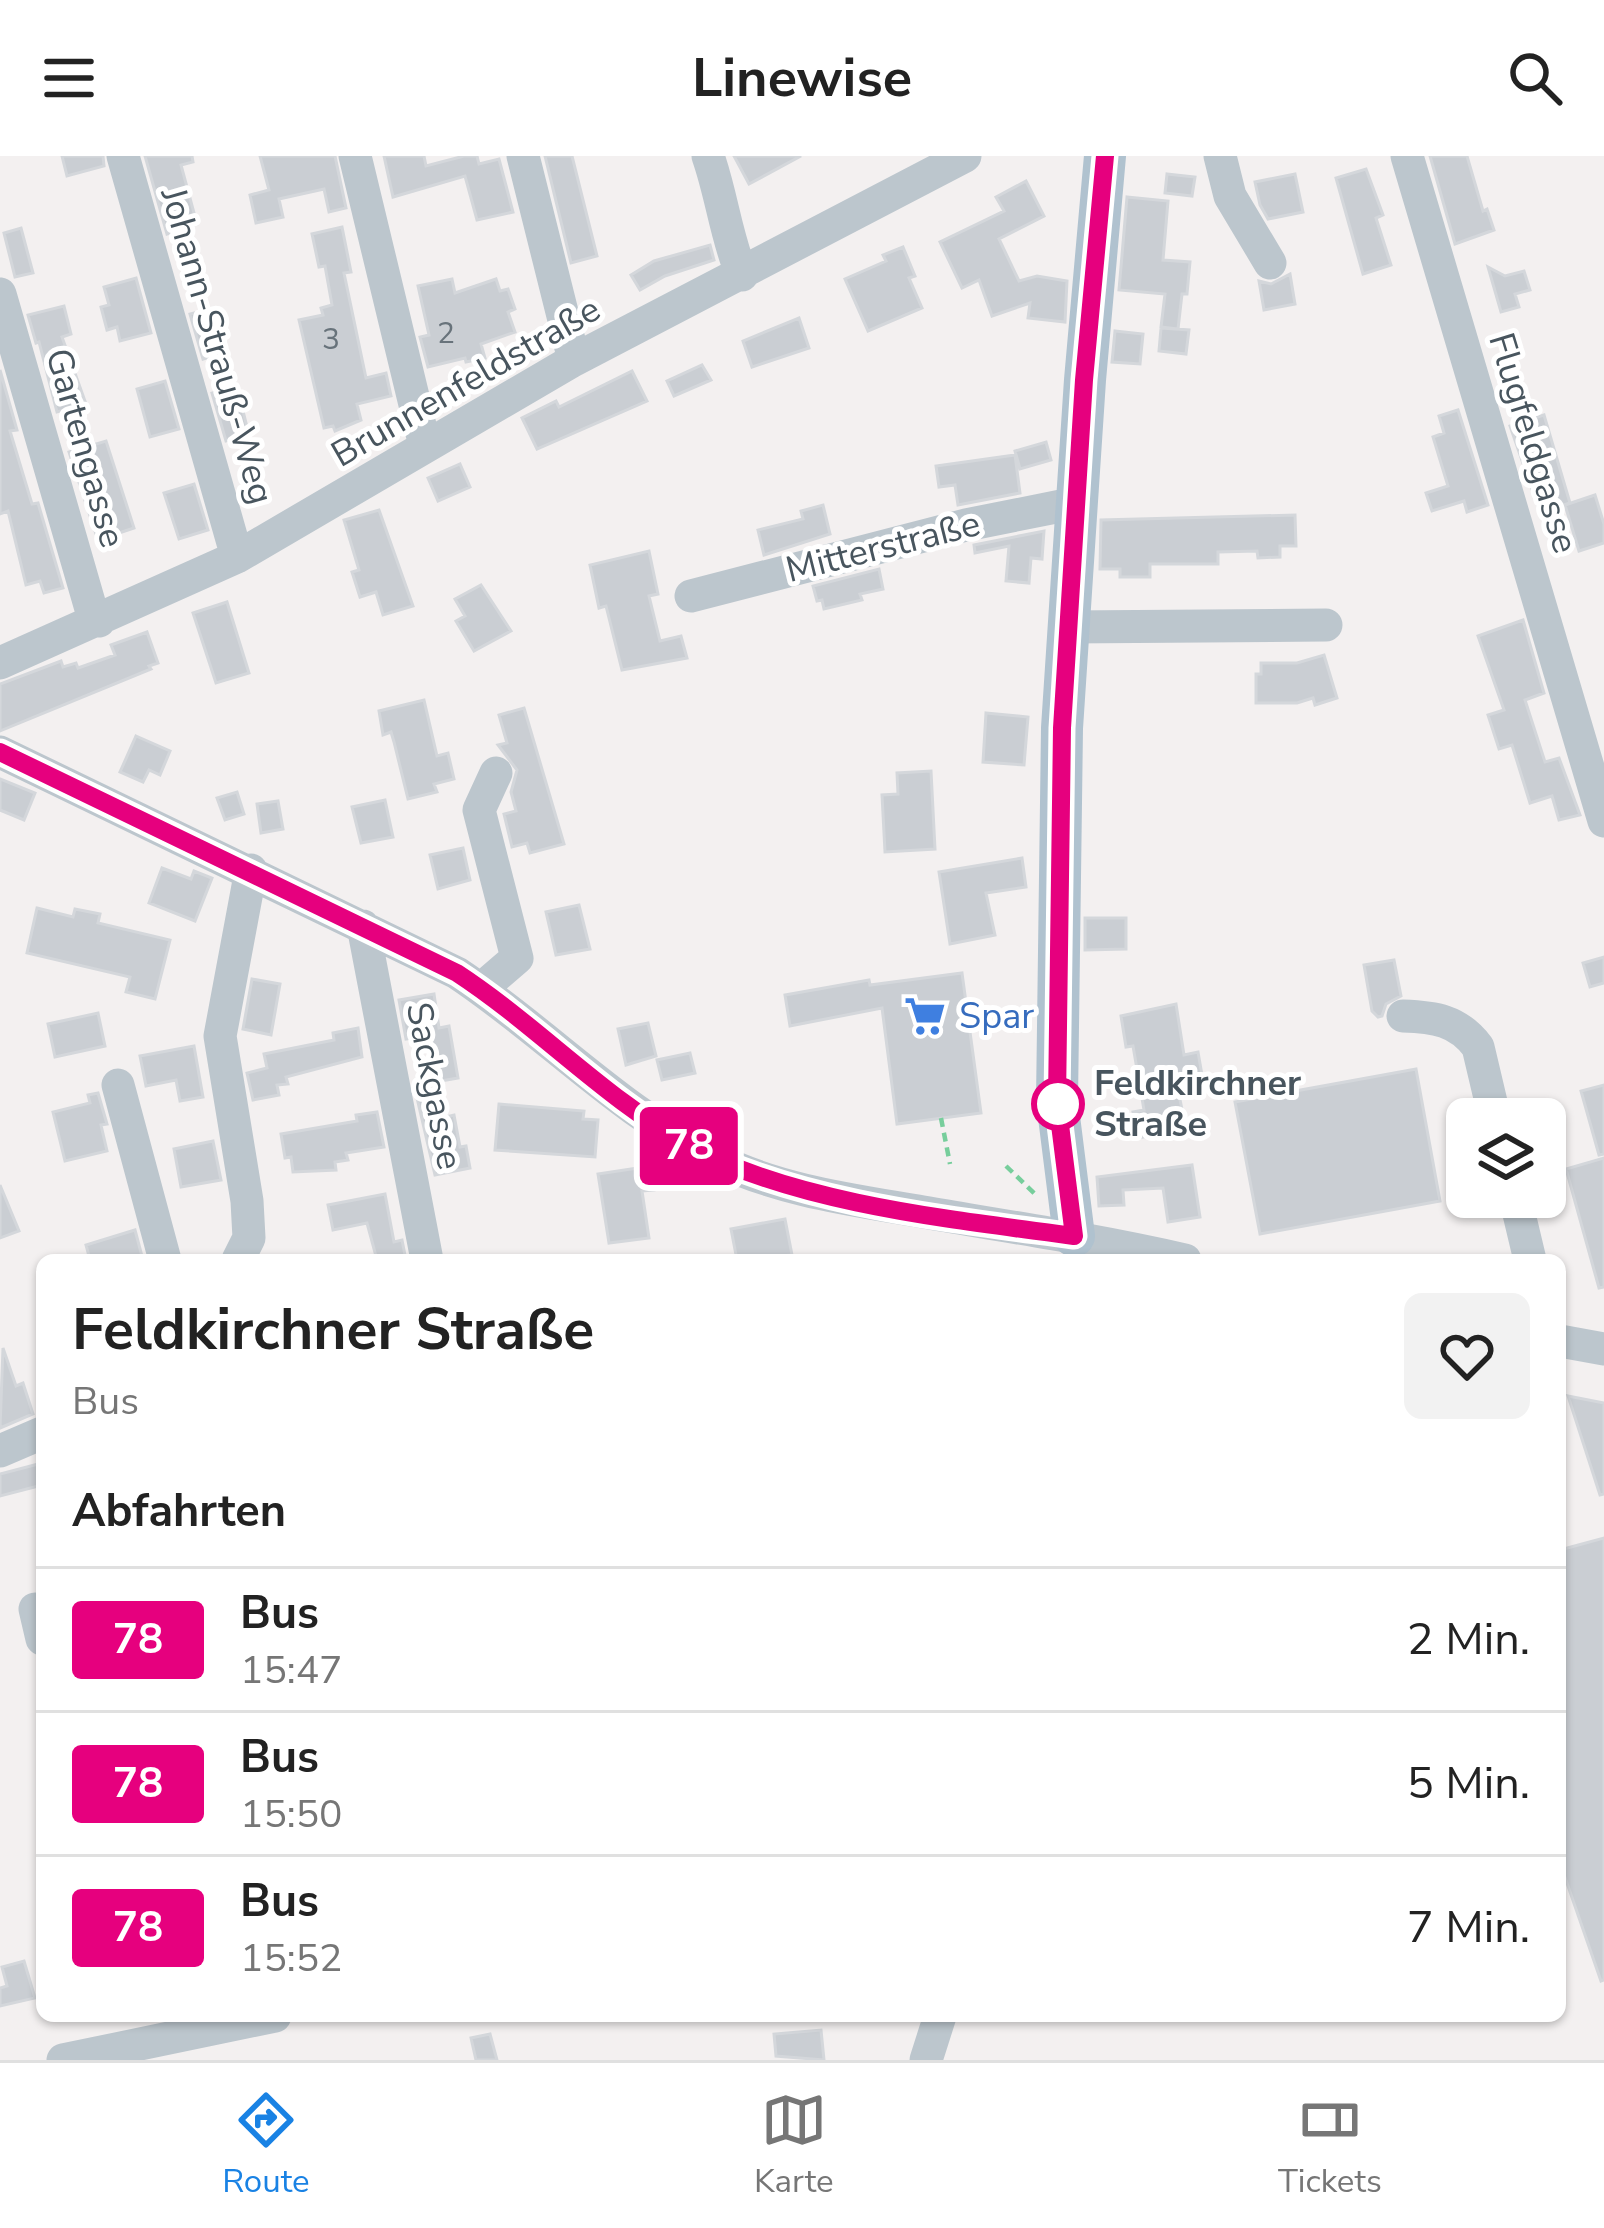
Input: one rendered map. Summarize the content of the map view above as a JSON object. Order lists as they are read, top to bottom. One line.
{"streets":{"street":["Johann-Strauß-Weg","Brunnenfeldstraße","Flugfeldgasse","Gartengasse","Mitterstraße","Sackgasse"]},"crossings":[["Johann-Strauß-Weg","Brunnenfeldstraße"],["Brunnenfeldstraße","Gartengasse"]],"places":{"supermarket":["Spar"],"other":["Feldkirchner Straße"]},"lines":["bus line 78"],"house_numbers":["2","3"],"page":{"header":"Linewise","on_map":"78","heading":[["Feldkirchner Straße","Bus"],"Abfahrten"],"list":[{"mark":"78","name":"Bus","note":"15:47","value":"2 Min."},{"mark":"78","name":"Bus","note":"15:50","value":"5 Min."},{"mark":"78","name":"Bus","note":"15:52","value":"7 Min."}],"tabs":["Route","Karte","Tickets"]}}
